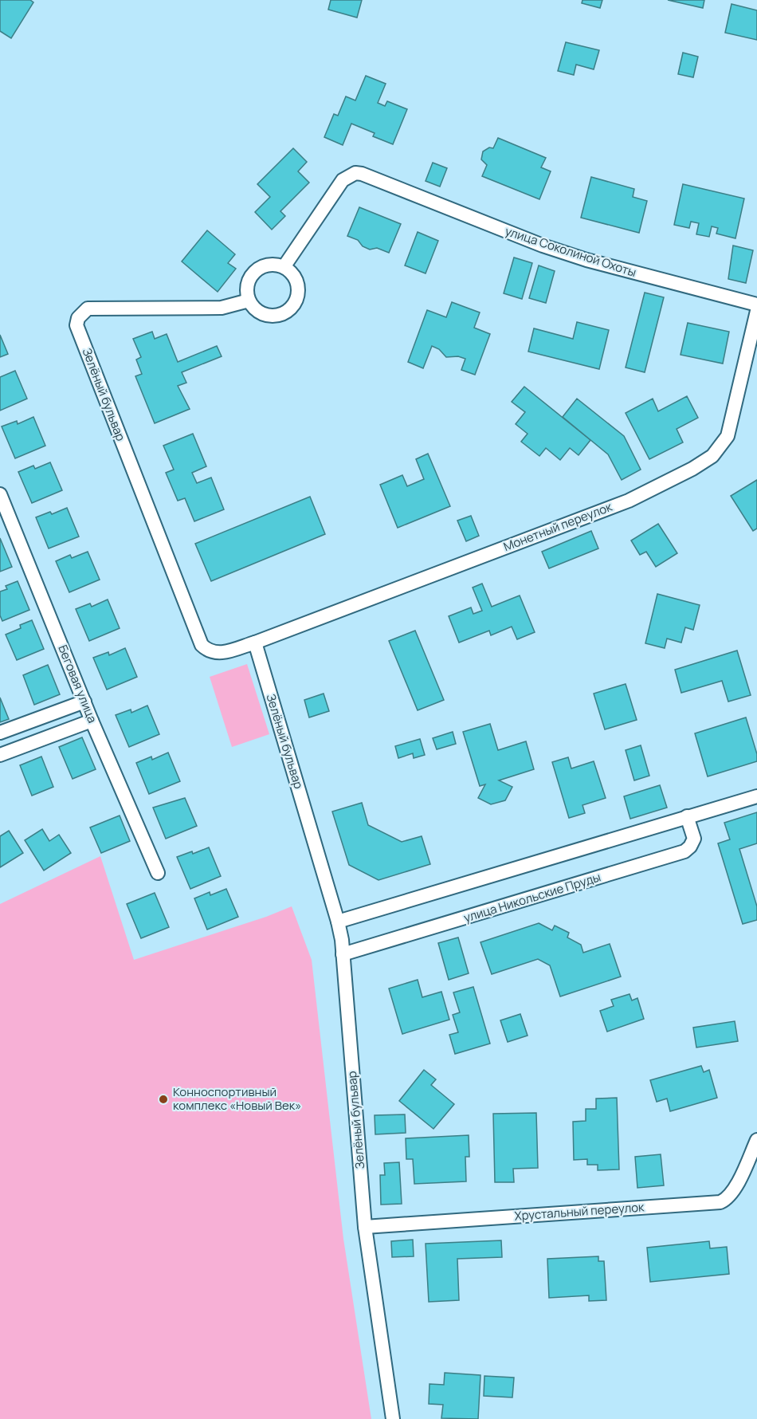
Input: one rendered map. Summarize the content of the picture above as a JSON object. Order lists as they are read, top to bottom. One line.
{"streets":{"street":["улица Соколиной Охоты","Зелёный бульвар","Монетный переулок","Беговая улица","улица Никольские Пруды","Хрустальный переулок"]},"crossings":[["улица Соколиной Охоты","Зелёный бульвар"],["Зелёный бульвар","Монетный переулок"],["Зелёный бульвар","улица Никольские Пруды"],["Зелёный бульвар","Хрустальный переулок"]],"places":["Конноспортивный комплекс «Новый Век»"]}
